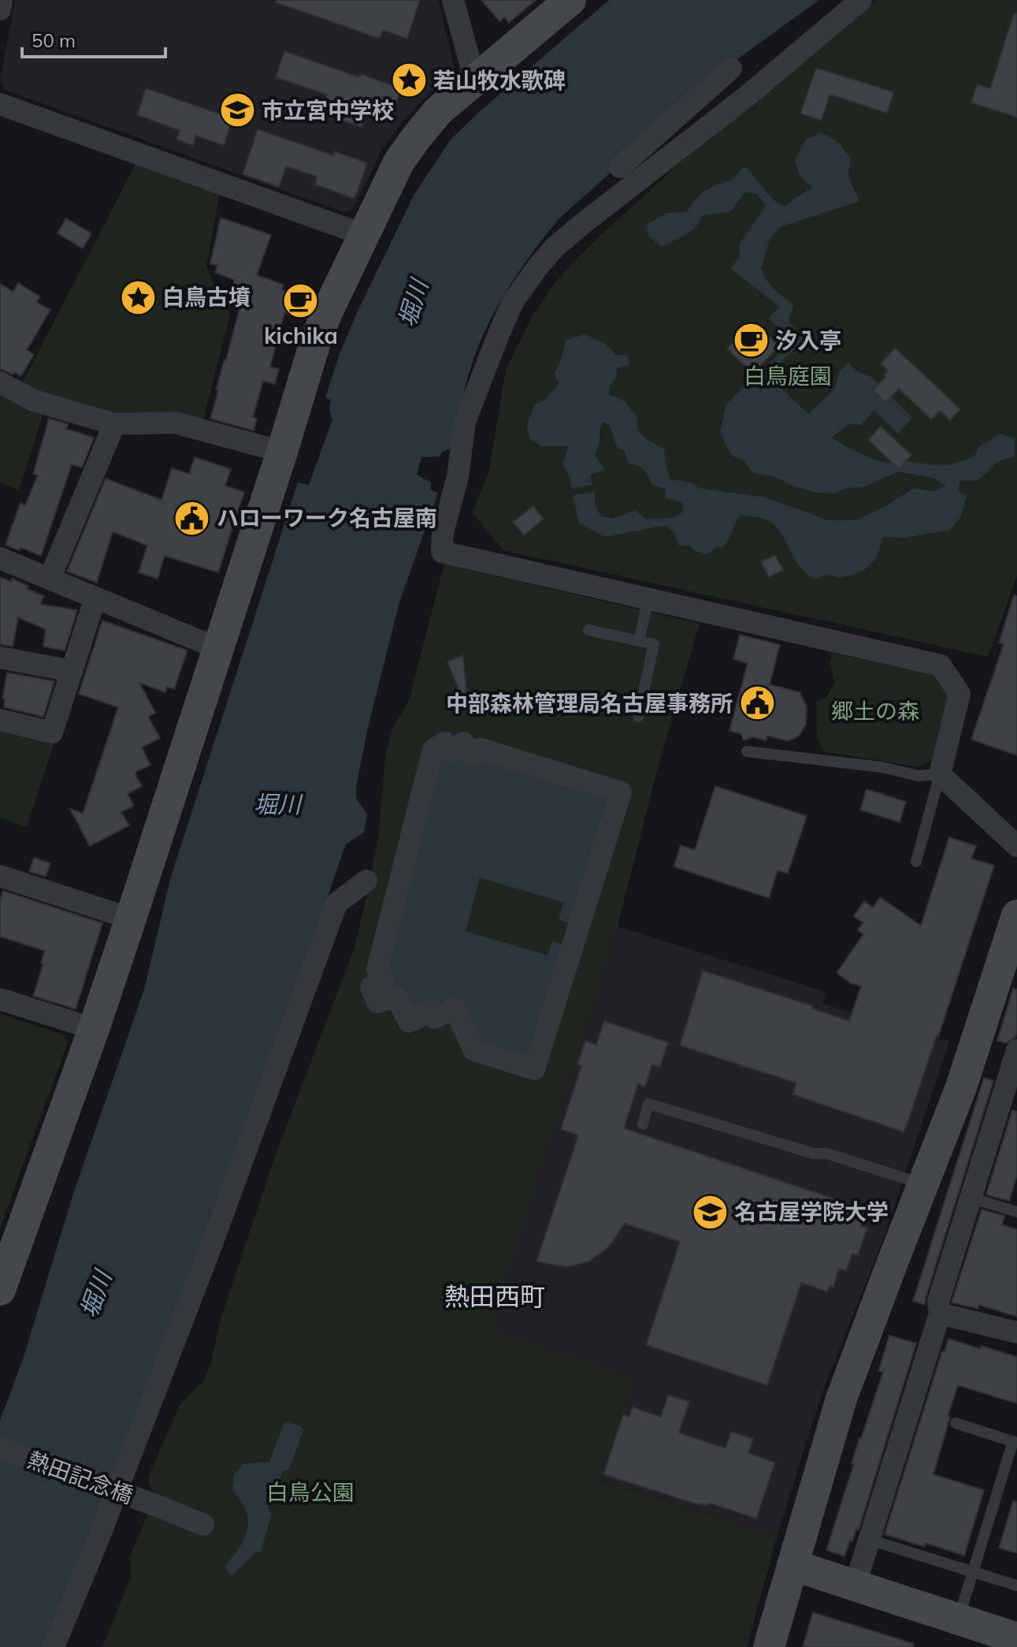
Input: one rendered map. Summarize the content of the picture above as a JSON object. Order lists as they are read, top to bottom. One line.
{"streets":{"street":["熱田記念橋"]},"districts":["熱田西町"],"water":["堀川"],"parks":["白鳥庭園","郷土の森","白鳥公園"],"places":{"place":["若山牧水歌碑","白鳥古墳"],"school or university":["市立宮中学校","名古屋学院大学"],"cafe":["kichika","汐入亭"],"public building":["ハローワーク名古屋南","中部森林管理局名古屋事務所"]},"scale_bar":"50 m"}
